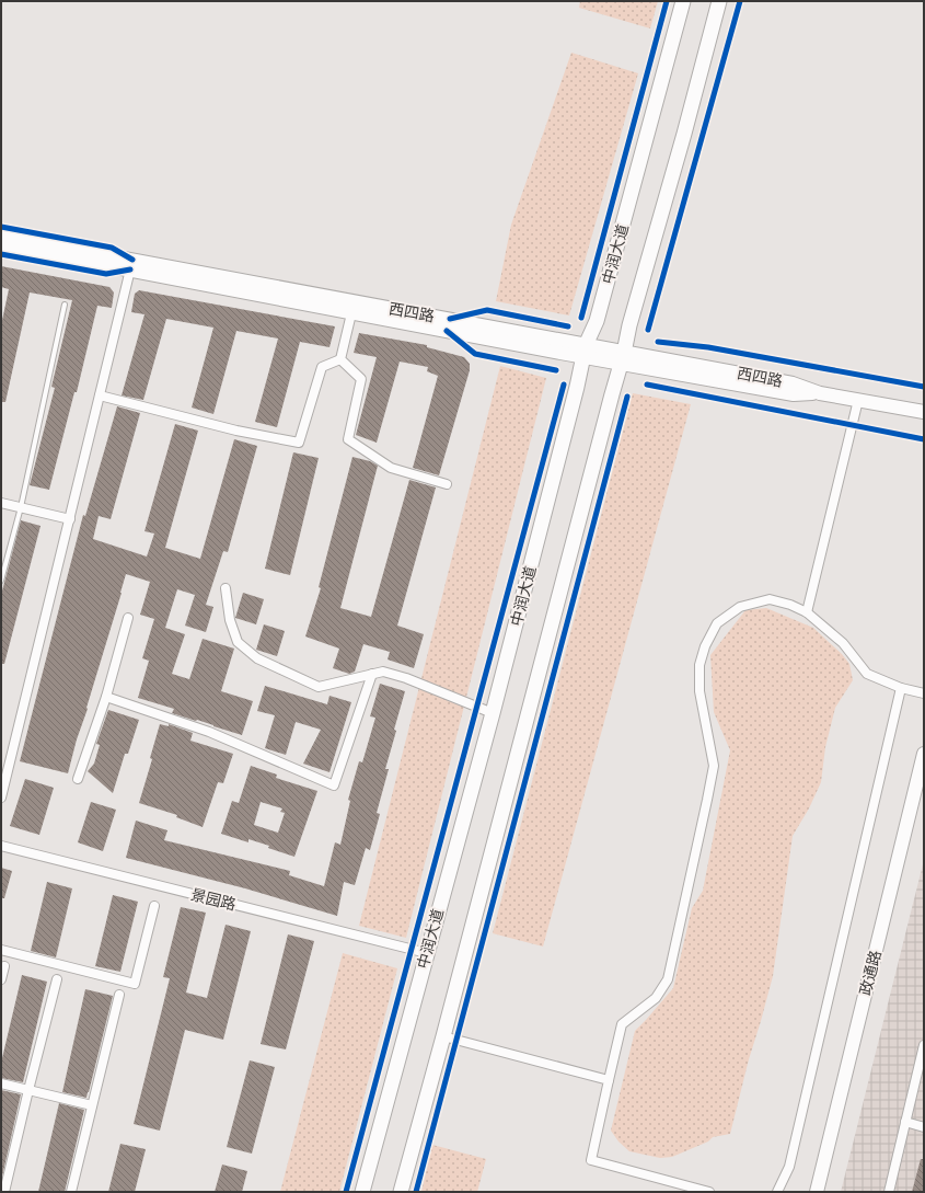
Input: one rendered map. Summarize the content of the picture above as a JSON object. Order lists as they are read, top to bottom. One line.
{"streets":{"main road":["中润大道"],"street":["西四路","景园路","政通路"]},"crossings":[["中润大道","西四路"],["中润大道","景园路"]]}
